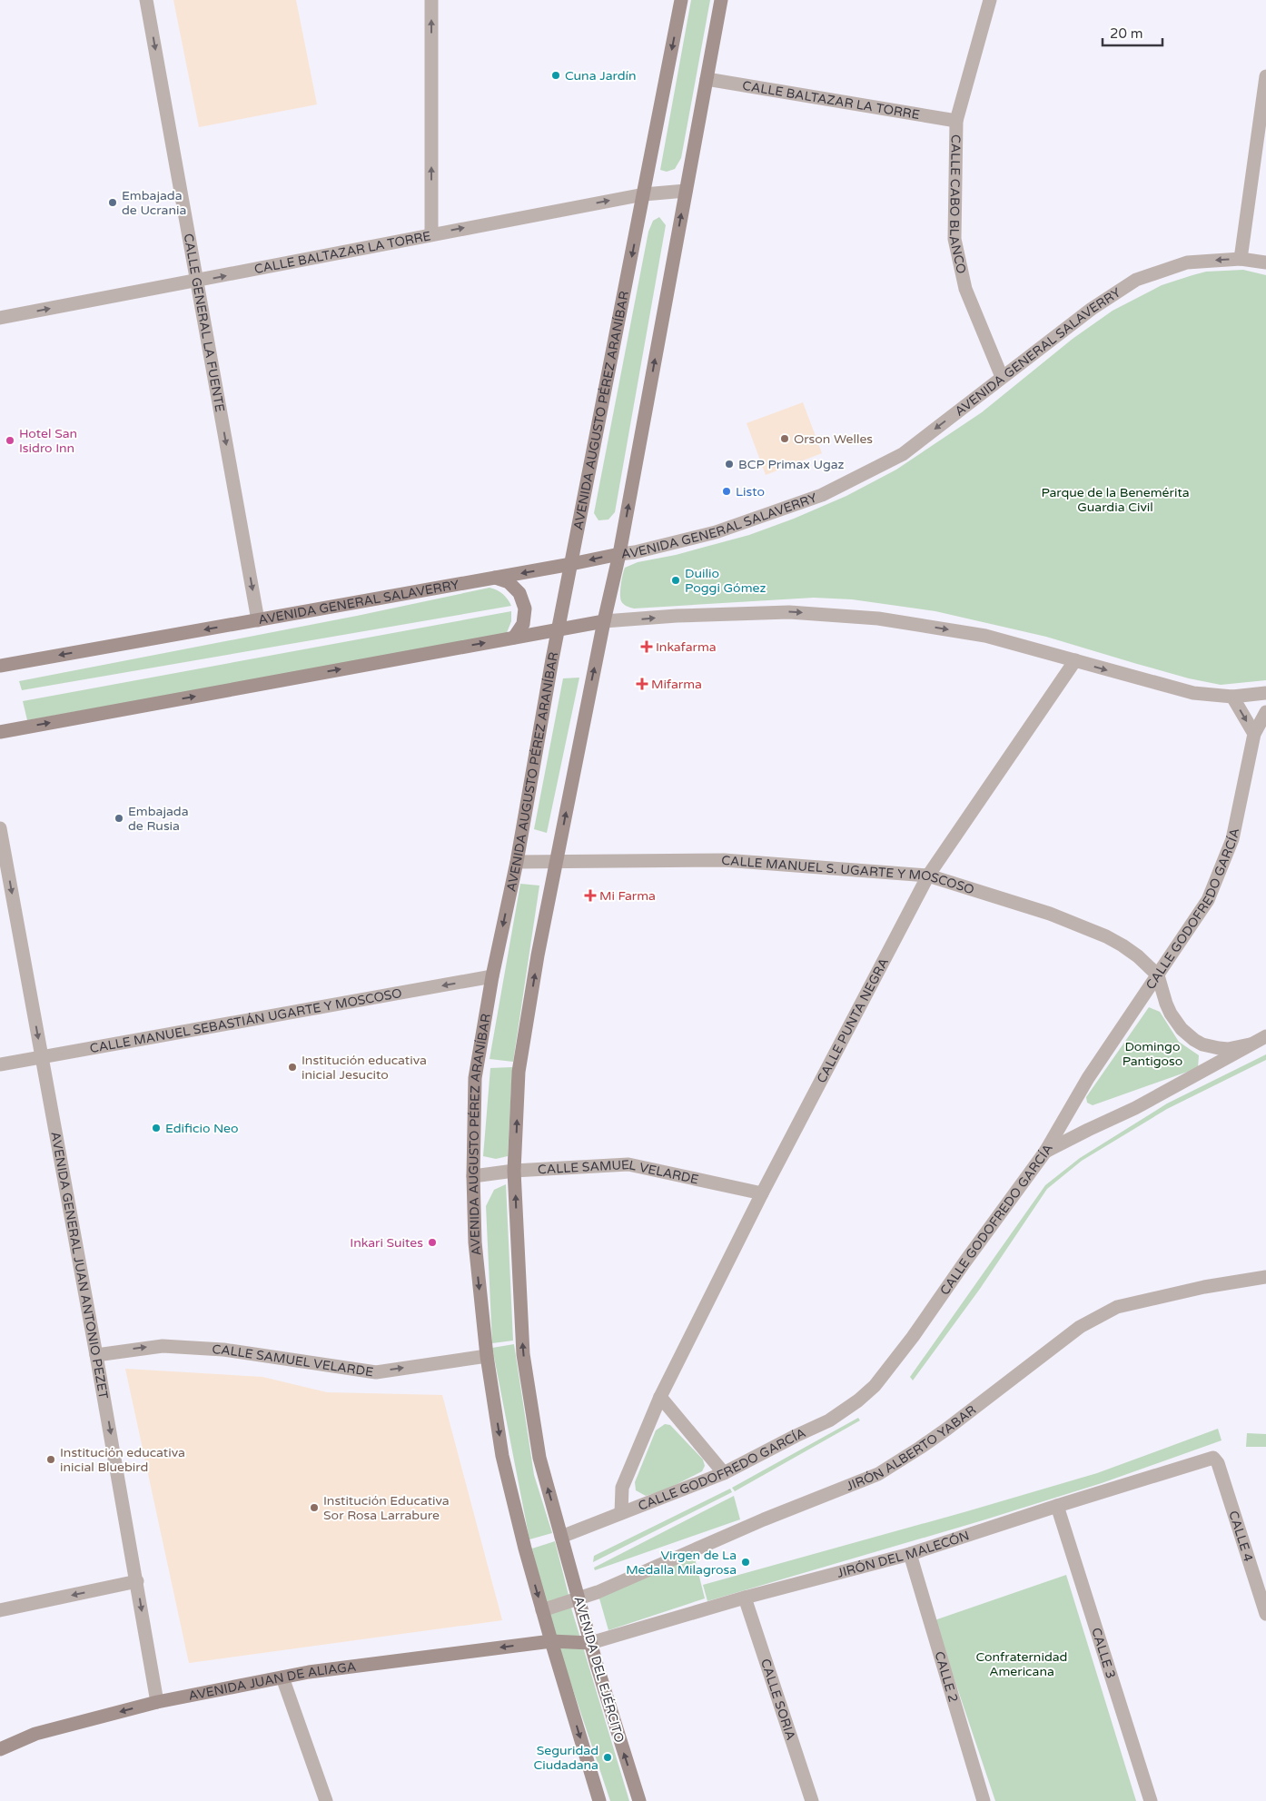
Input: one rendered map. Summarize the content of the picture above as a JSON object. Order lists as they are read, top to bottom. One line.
{"streets":{"main road":["AVENIDA GENERAL SALAVERRY","AVENIDA AUGUSTO PÉREZ ARANÍBAR","AVENIDA DEL EJÉRCITO","AVENIDA JUAN DE ALIAGA"],"street":["CALLE BALTAZAR LA TORRE","CALLE CABO BLANCO","CALLE GENERAL LA FUENTE","CALLE MANUEL S. UGARTE Y MOSCOSO","CALLE GODOFREDO GARCÍA","CALLE PUNTA NEGRA","CALLE MANUEL SEBASTIÁN UGARTE Y MOSCOSO","CALLE SAMUEL VELARDE","AVENIDA GENERAL JUAN ANTONIO PEZET","JIRÓN ALBERTO YABAR","CALLE 4","JIRÓN DEL MALECÓN","CALLE 3","CALLE 2","CALLE SORIA"]},"crossings":[["CALLE BALTAZAR LA TORRE","CALLE CABO BLANCO"],["CALLE BALTAZAR LA TORRE","CALLE GENERAL LA FUENTE"],["CALLE BALTAZAR LA TORRE","AVENIDA AUGUSTO PÉREZ ARANÍBAR"],["CALLE CABO BLANCO","AVENIDA GENERAL SALAVERRY"],["CALLE GENERAL LA FUENTE","AVENIDA GENERAL SALAVERRY"],["AVENIDA GENERAL SALAVERRY","AVENIDA AUGUSTO PÉREZ ARANÍBAR"],["AVENIDA AUGUSTO PÉREZ ARANÍBAR","CALLE MANUEL S. UGARTE Y MOSCOSO"],["AVENIDA AUGUSTO PÉREZ ARANÍBAR","CALLE MANUEL SEBASTIÁN UGARTE Y MOSCOSO"],["AVENIDA AUGUSTO PÉREZ ARANÍBAR","CALLE SAMUEL VELARDE"],["AVENIDA AUGUSTO PÉREZ ARANÍBAR","JIRÓN ALBERTO YABAR"],["CALLE MANUEL S. UGARTE Y MOSCOSO","CALLE GODOFREDO GARCÍA"],["CALLE MANUEL S. UGARTE Y MOSCOSO","CALLE PUNTA NEGRA"],["CALLE GODOFREDO GARCÍA","CALLE PUNTA NEGRA"],["CALLE GODOFREDO GARCÍA","AVENIDA DEL EJÉRCITO"],["CALLE PUNTA NEGRA","CALLE SAMUEL VELARDE"],["CALLE MANUEL SEBASTIÁN UGARTE Y MOSCOSO","AVENIDA GENERAL JUAN ANTONIO PEZET"],["CALLE SAMUEL VELARDE","AVENIDA GENERAL JUAN ANTONIO PEZET"],["AVENIDA GENERAL JUAN ANTONIO PEZET","AVENIDA JUAN DE ALIAGA"],["JIRÓN ALBERTO YABAR","AVENIDA DEL EJÉRCITO"],["CALLE 4","JIRÓN DEL MALECÓN"],["JIRÓN DEL MALECÓN","CALLE 3"],["JIRÓN DEL MALECÓN","AVENIDA DEL EJÉRCITO"],["JIRÓN DEL MALECÓN","CALLE 2"],["JIRÓN DEL MALECÓN","AVENIDA JUAN DE ALIAGA"],["JIRÓN DEL MALECÓN","CALLE SORIA"],["AVENIDA DEL EJÉRCITO","AVENIDA JUAN DE ALIAGA"]],"one_way":["CALLE BALTAZAR LA TORRE","CALLE GENERAL LA FUENTE","AVENIDA GENERAL SALAVERRY","CALLE MANUEL SEBASTIÁN UGARTE Y MOSCOSO","CALLE SAMUEL VELARDE","AVENIDA GENERAL JUAN ANTONIO PEZET","AVENIDA JUAN DE ALIAGA"],"parks":["Parque de la Benemérita Guardia Civil","Domingo Pantigoso","Confraternidad Americana"],"places":{"other":["Cuna Jardín","Embajada de Ucrania","Orson Welles","Hotel San Isidro Inn","BCP Primax Ugaz","Listo","Duilio Poggi Gómez","Embajada de Rusia","Institución educativa inicial Jesucito","Edificio Neo","Inkari Suites","Institución educativa inicial Bluebird","Institución Educativa Sor Rosa Larrabure","Virgen de La Medalla Milagrosa","Seguridad Ciudadana"],"health":["Inkafarma","Mifarma","Mi Farma"]},"scale_bar":"20 m"}
